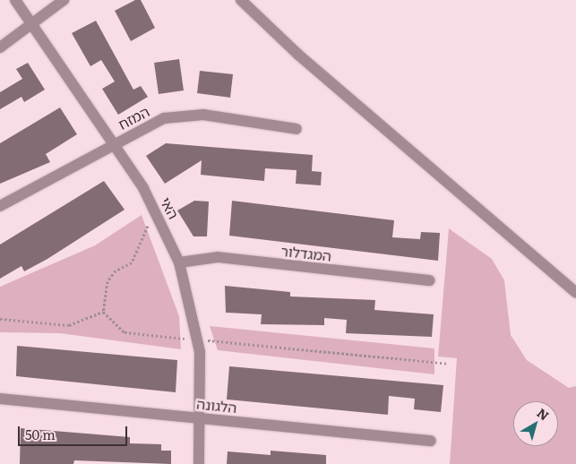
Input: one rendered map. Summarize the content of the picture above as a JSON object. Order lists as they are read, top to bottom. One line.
{"streets":{"street":["המזח","האי","המגדלור","הלגונה"]},"crossings":[["המזח","האי"],["האי","המגדלור"],["האי","הלגונה"]],"scale_bar":"50 m","north":"top right"}
